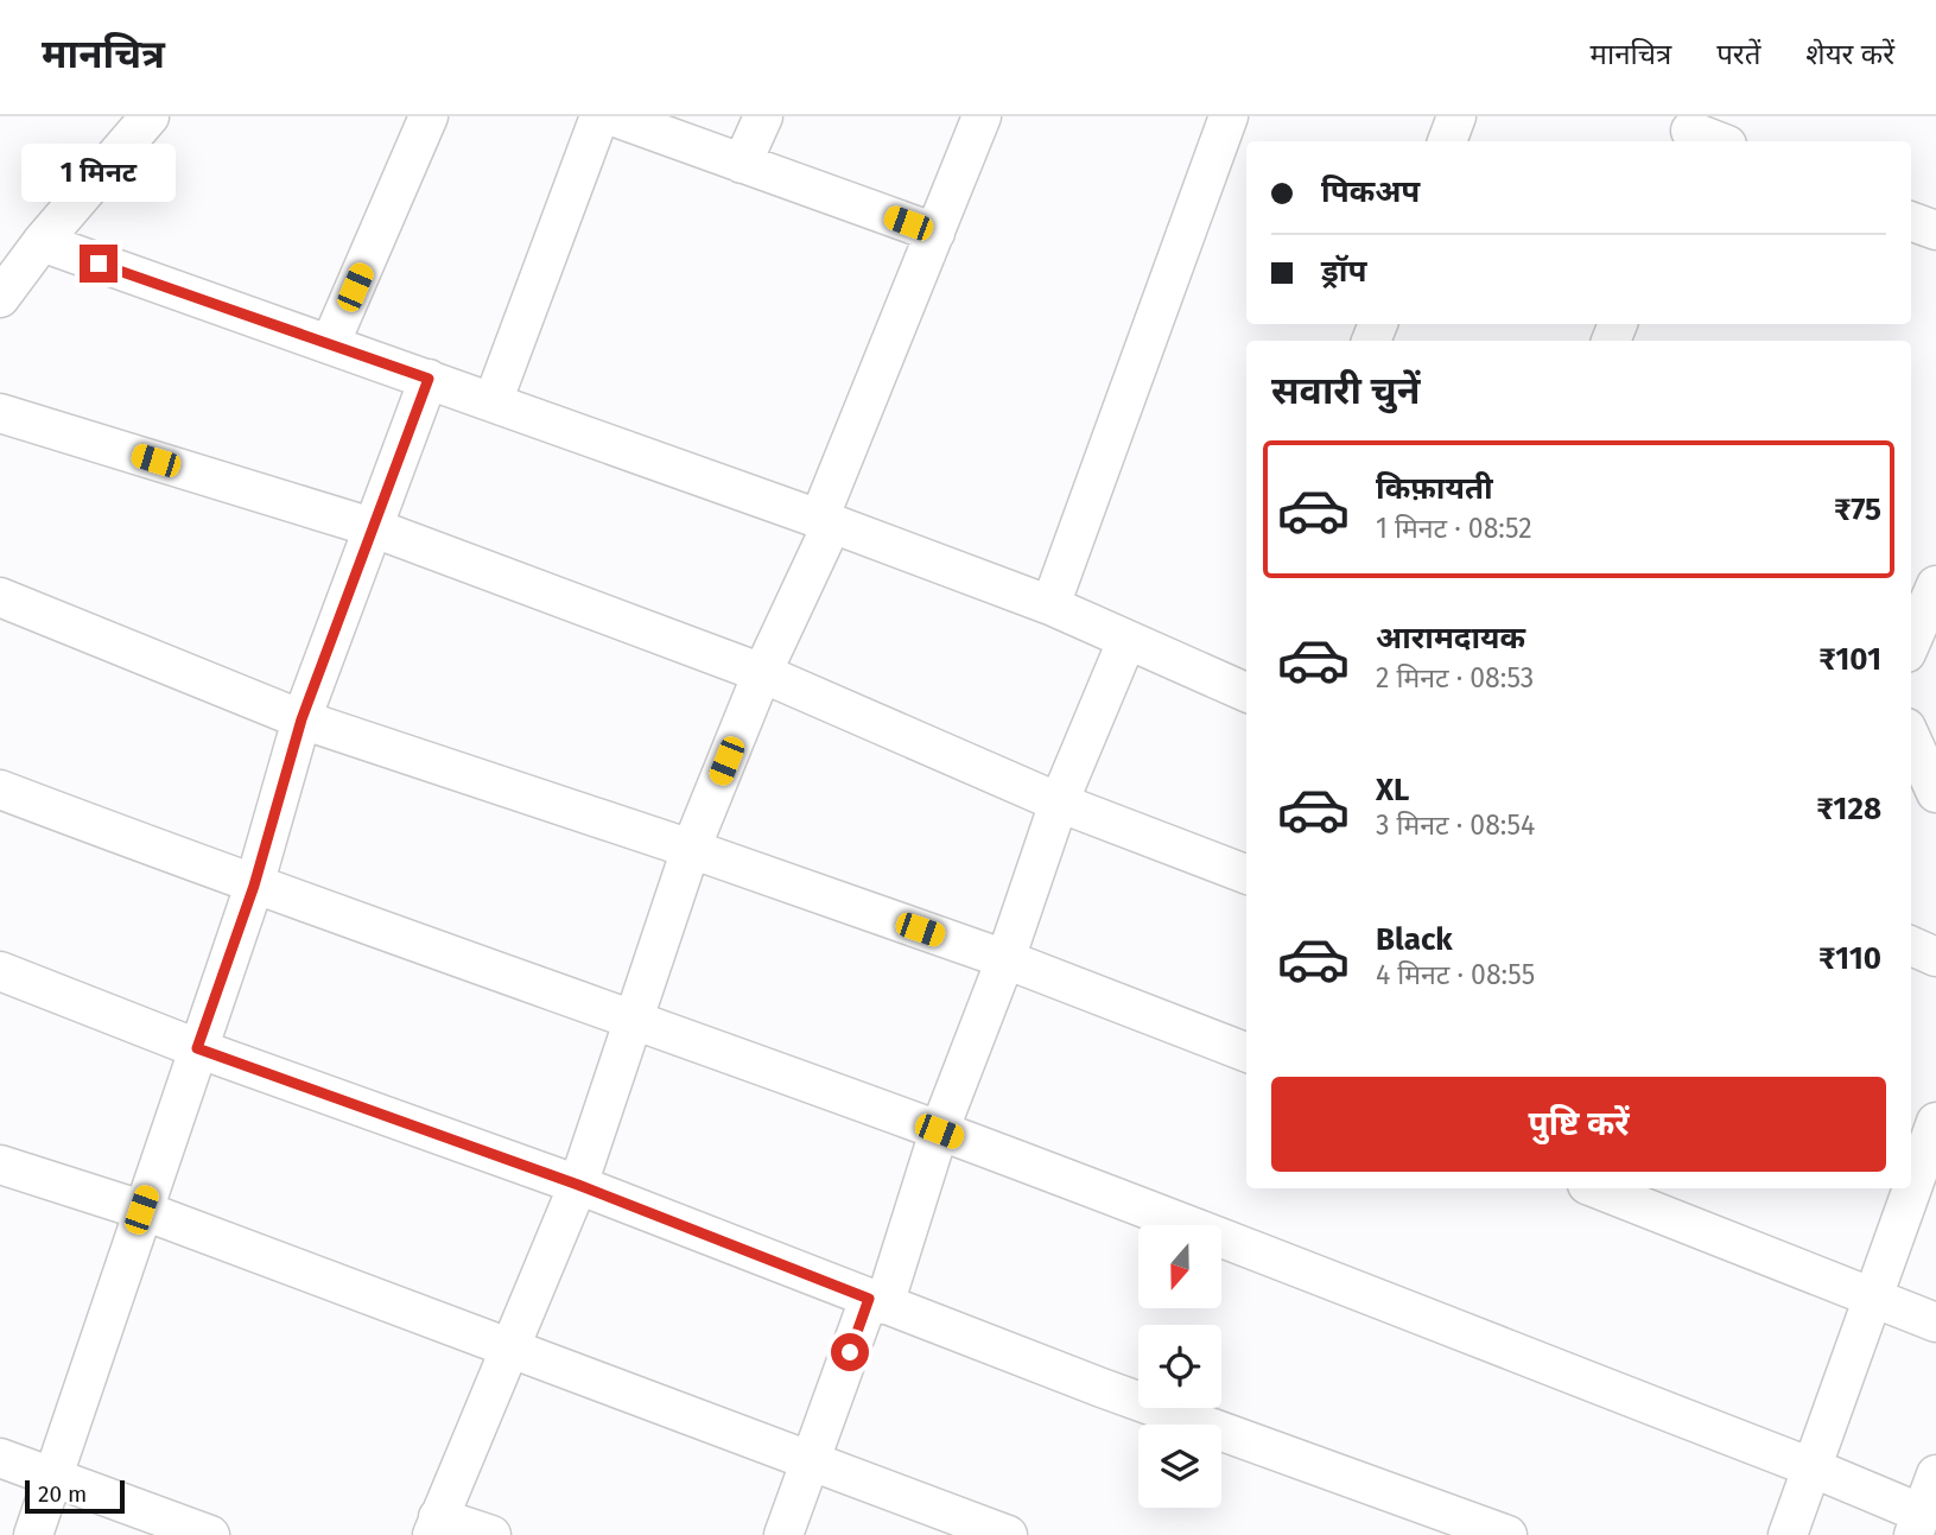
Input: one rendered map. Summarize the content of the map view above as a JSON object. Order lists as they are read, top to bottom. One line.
{"scale_bar":"20 m","north":"bottom","page":{"header":"मानचित्र","nav":["मानचित्र","परतें","शेयर करें"],"banner":["पिकअप","ड्रॉप"],"bubble":"1 मिनट","heading":"सवारी चुनें","list":[{"name":"किफ़ायती","note":"1 मिनट · 08:52","value":"₹75"},{"name":"आरामदायक","note":"2 मिनट · 08:53","value":"₹101"},{"name":"XL","note":"3 मिनट · 08:54","value":"₹128"},{"name":"Black","note":"4 मिनट · 08:55","value":"₹110"}],"buttons":"पुष्टि करें","scale":"20 m"}}
